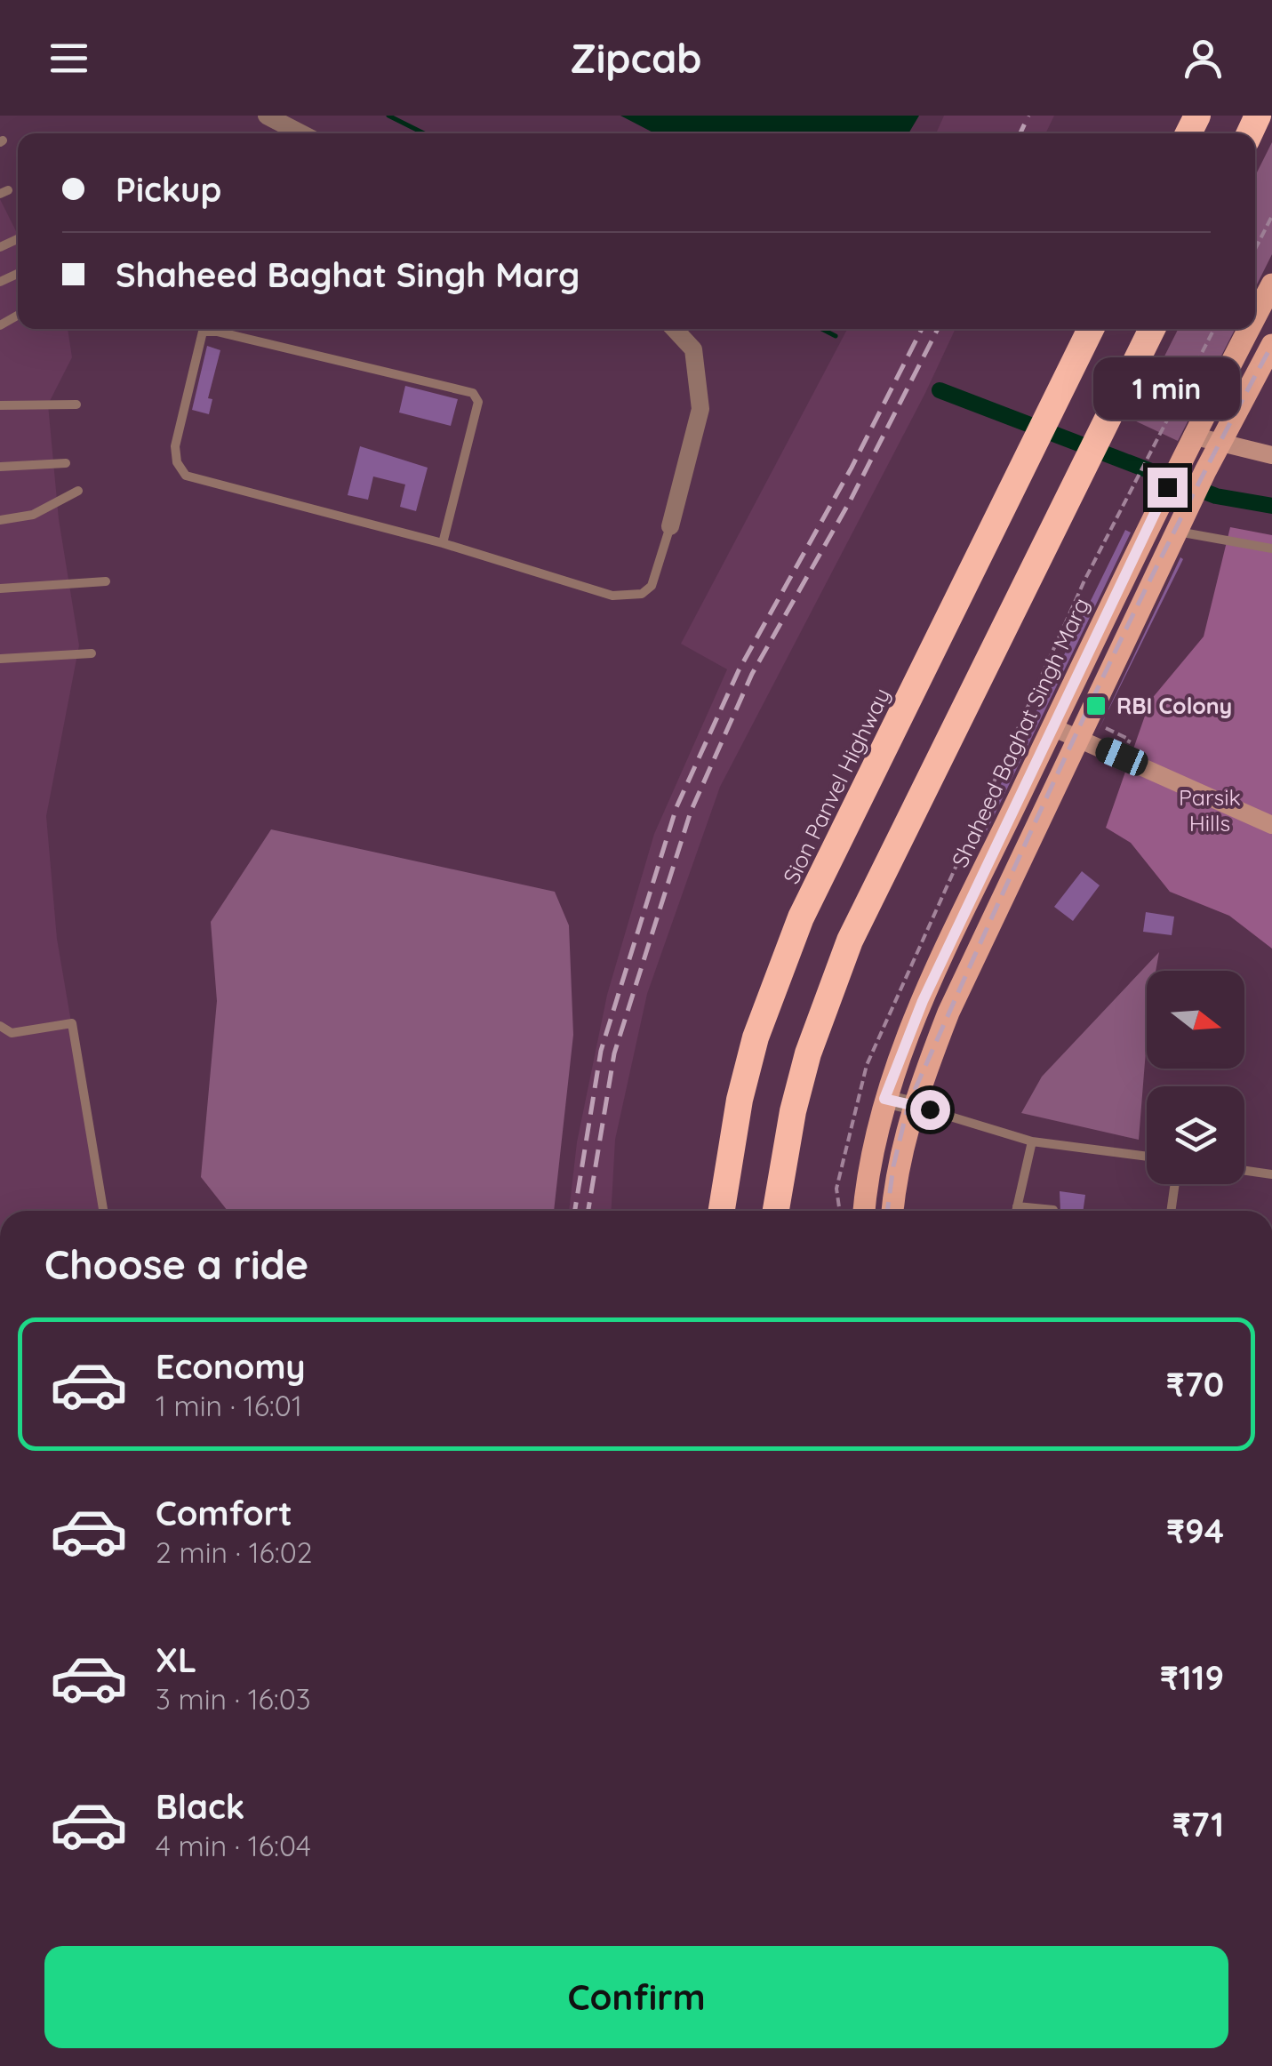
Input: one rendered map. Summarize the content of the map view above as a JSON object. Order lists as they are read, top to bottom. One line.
{"streets":{"highway":["Sion Panvel Highway"],"main road":["Shaheed Baghat Singh Marg"]},"parks":["Parsik Hills"],"places":{"transit":["RBI Colony"]},"north":"right","page":{"header":"Zipcab","banner":["Pickup","Shaheed Baghat Singh Marg"],"bubble":"1 min","heading":"Choose a ride","list":[{"name":"Economy","note":"1 min · 16:01","value":"₹70"},{"name":"Comfort","note":"2 min · 16:02","value":"₹94"},{"name":"XL","note":"3 min · 16:03","value":"₹119"},{"name":"Black","note":"4 min · 16:04","value":"₹71"}],"buttons":"Confirm"}}
